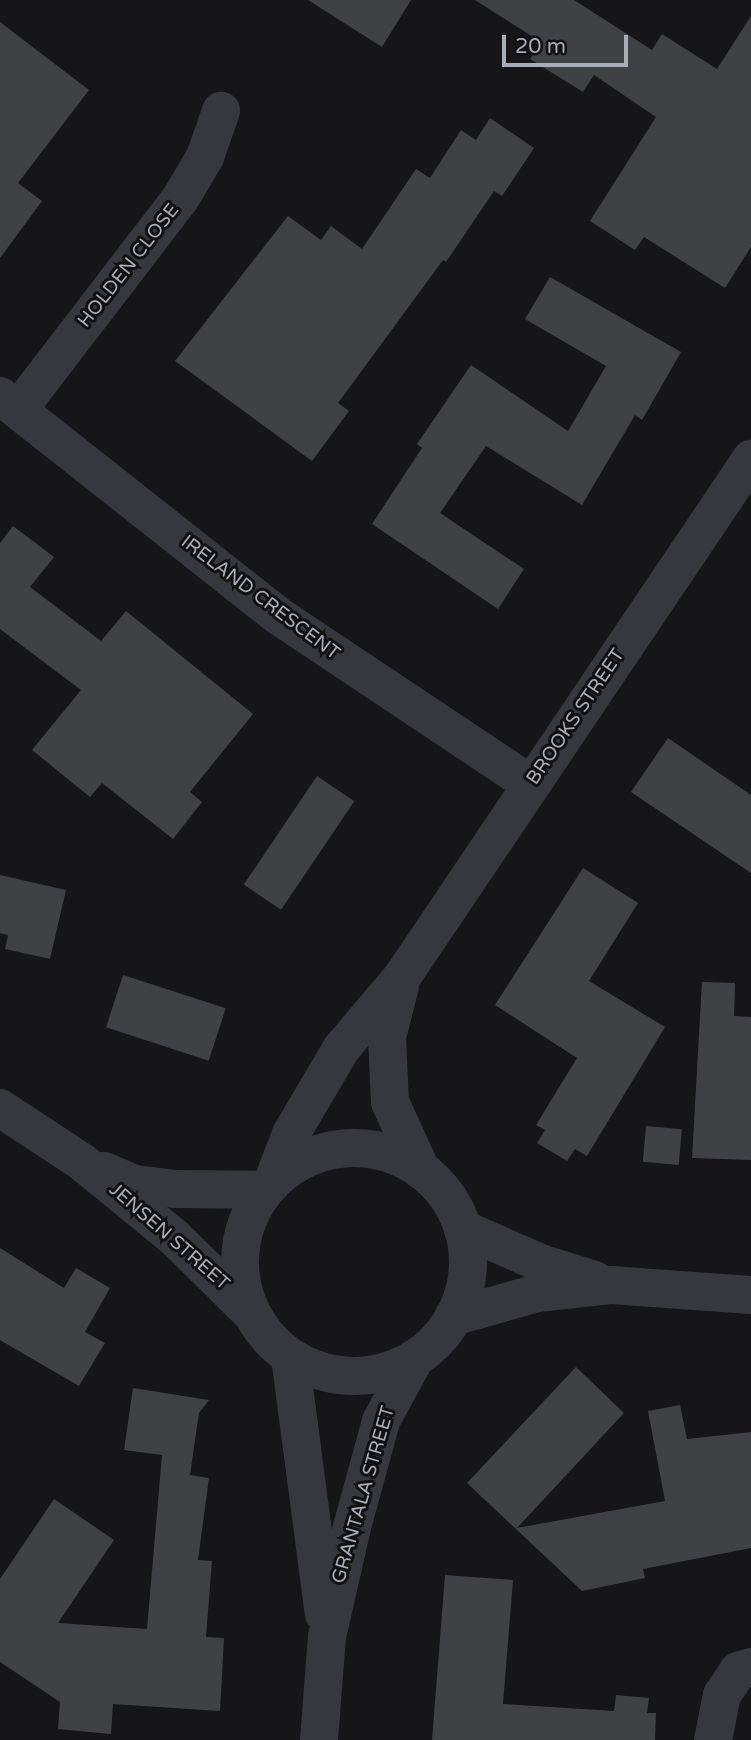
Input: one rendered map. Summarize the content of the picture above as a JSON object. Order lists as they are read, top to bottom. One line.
{"streets":{"street":["HOLDEN CLOSE","IRELAND CRESCENT","BROOKS STREET","JENSEN STREET","GRANTALA STREET"]},"crossings":[["HOLDEN CLOSE","IRELAND CRESCENT"],["IRELAND CRESCENT","BROOKS STREET"],["BROOKS STREET","JENSEN STREET"],["BROOKS STREET","GRANTALA STREET"],["JENSEN STREET","GRANTALA STREET"]],"scale_bar":"20 m"}
